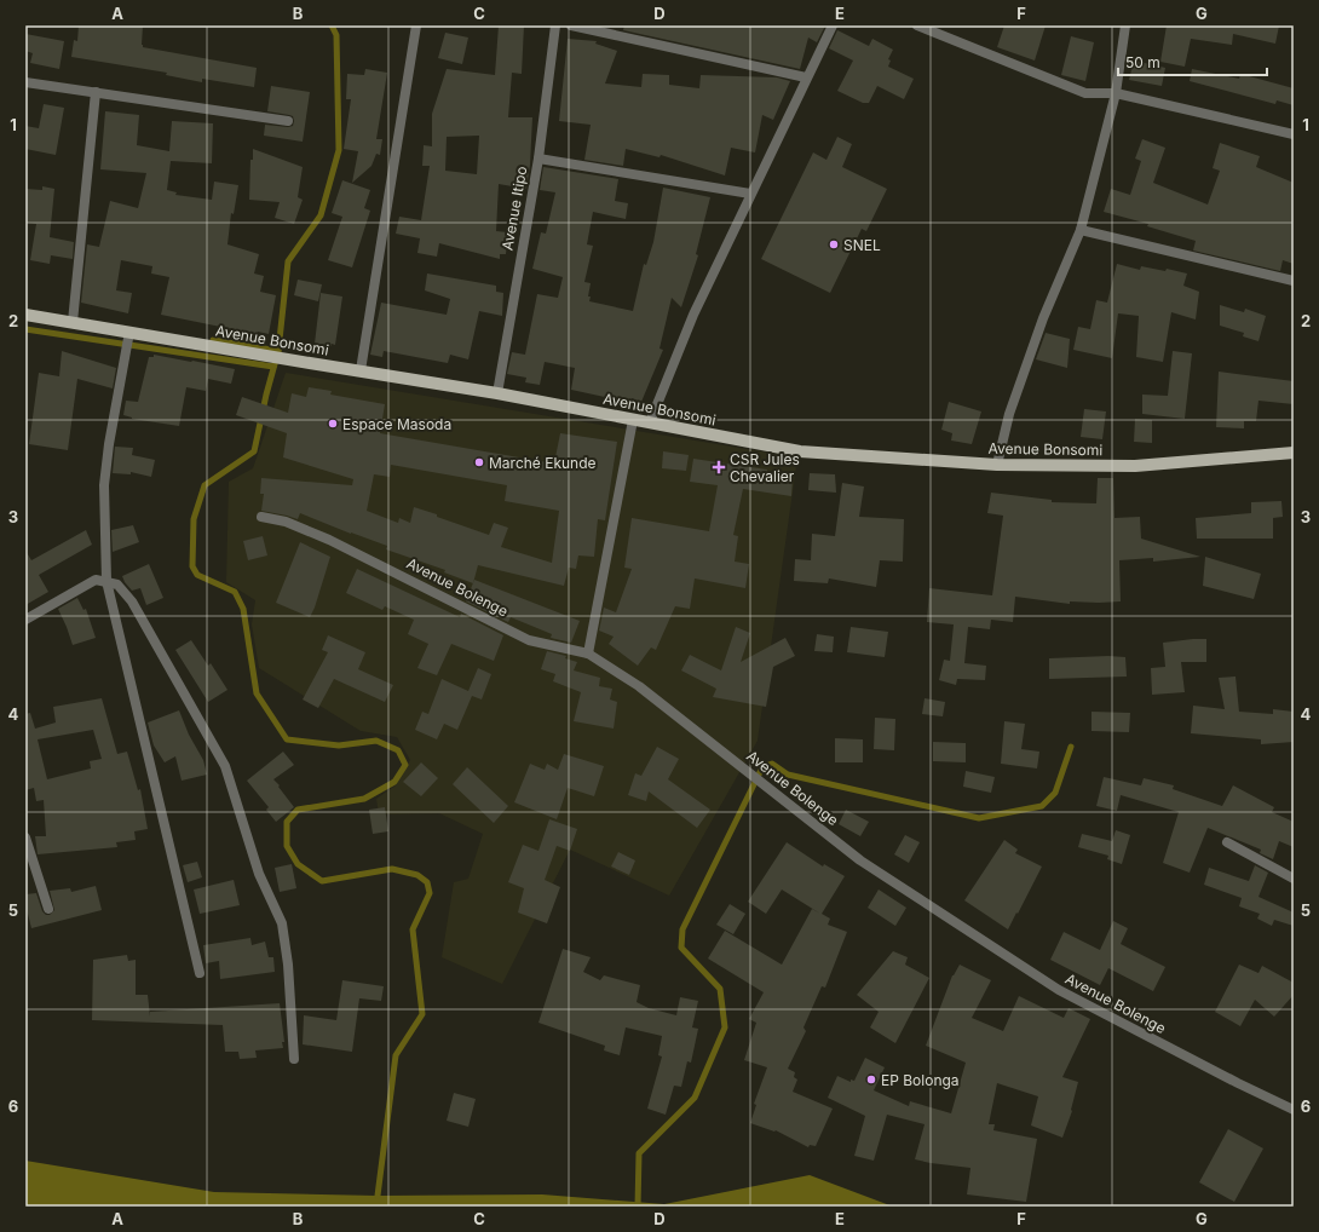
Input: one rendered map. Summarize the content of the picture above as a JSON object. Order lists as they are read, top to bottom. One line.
{"streets":{"main road":["Avenue Bonsomi"],"street":["Avenue Itipo","Avenue Bolenge"]},"crossings":[["Avenue Itipo","Avenue Bonsomi"]],"places":{"other":["SNEL","Espace Masoda","Marché Ekunde","EP Bolonga"],"health":["CSR Jules Chevalier"]},"scale_bar":"50 m","grid":{"columns":["A","B","C","D","E","F","G"],"rows":["1","2","3","4","5","6"]}}
